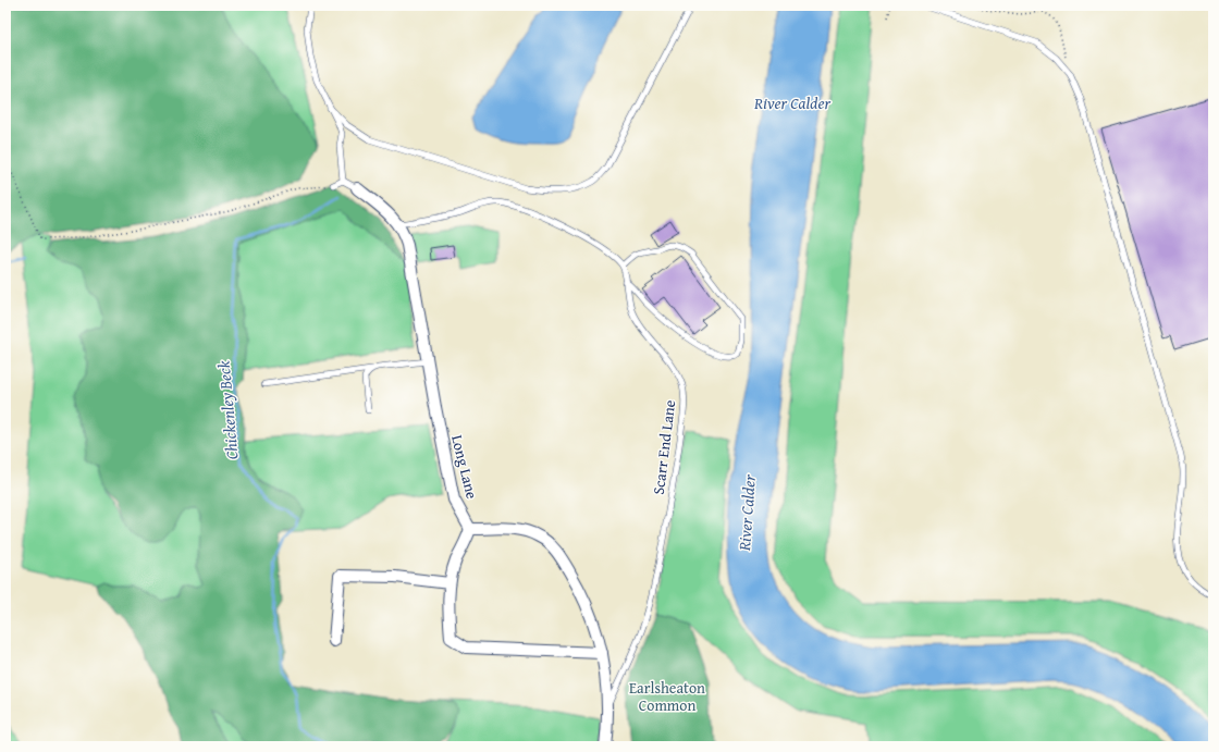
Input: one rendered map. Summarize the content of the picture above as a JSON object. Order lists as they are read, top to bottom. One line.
{"streets":{"street":["Long Lane"],"lane":["Scarr End Lane"]},"water":["River Calder","Chickenley Beck"],"parks":["Earlsheaton Common"]}
